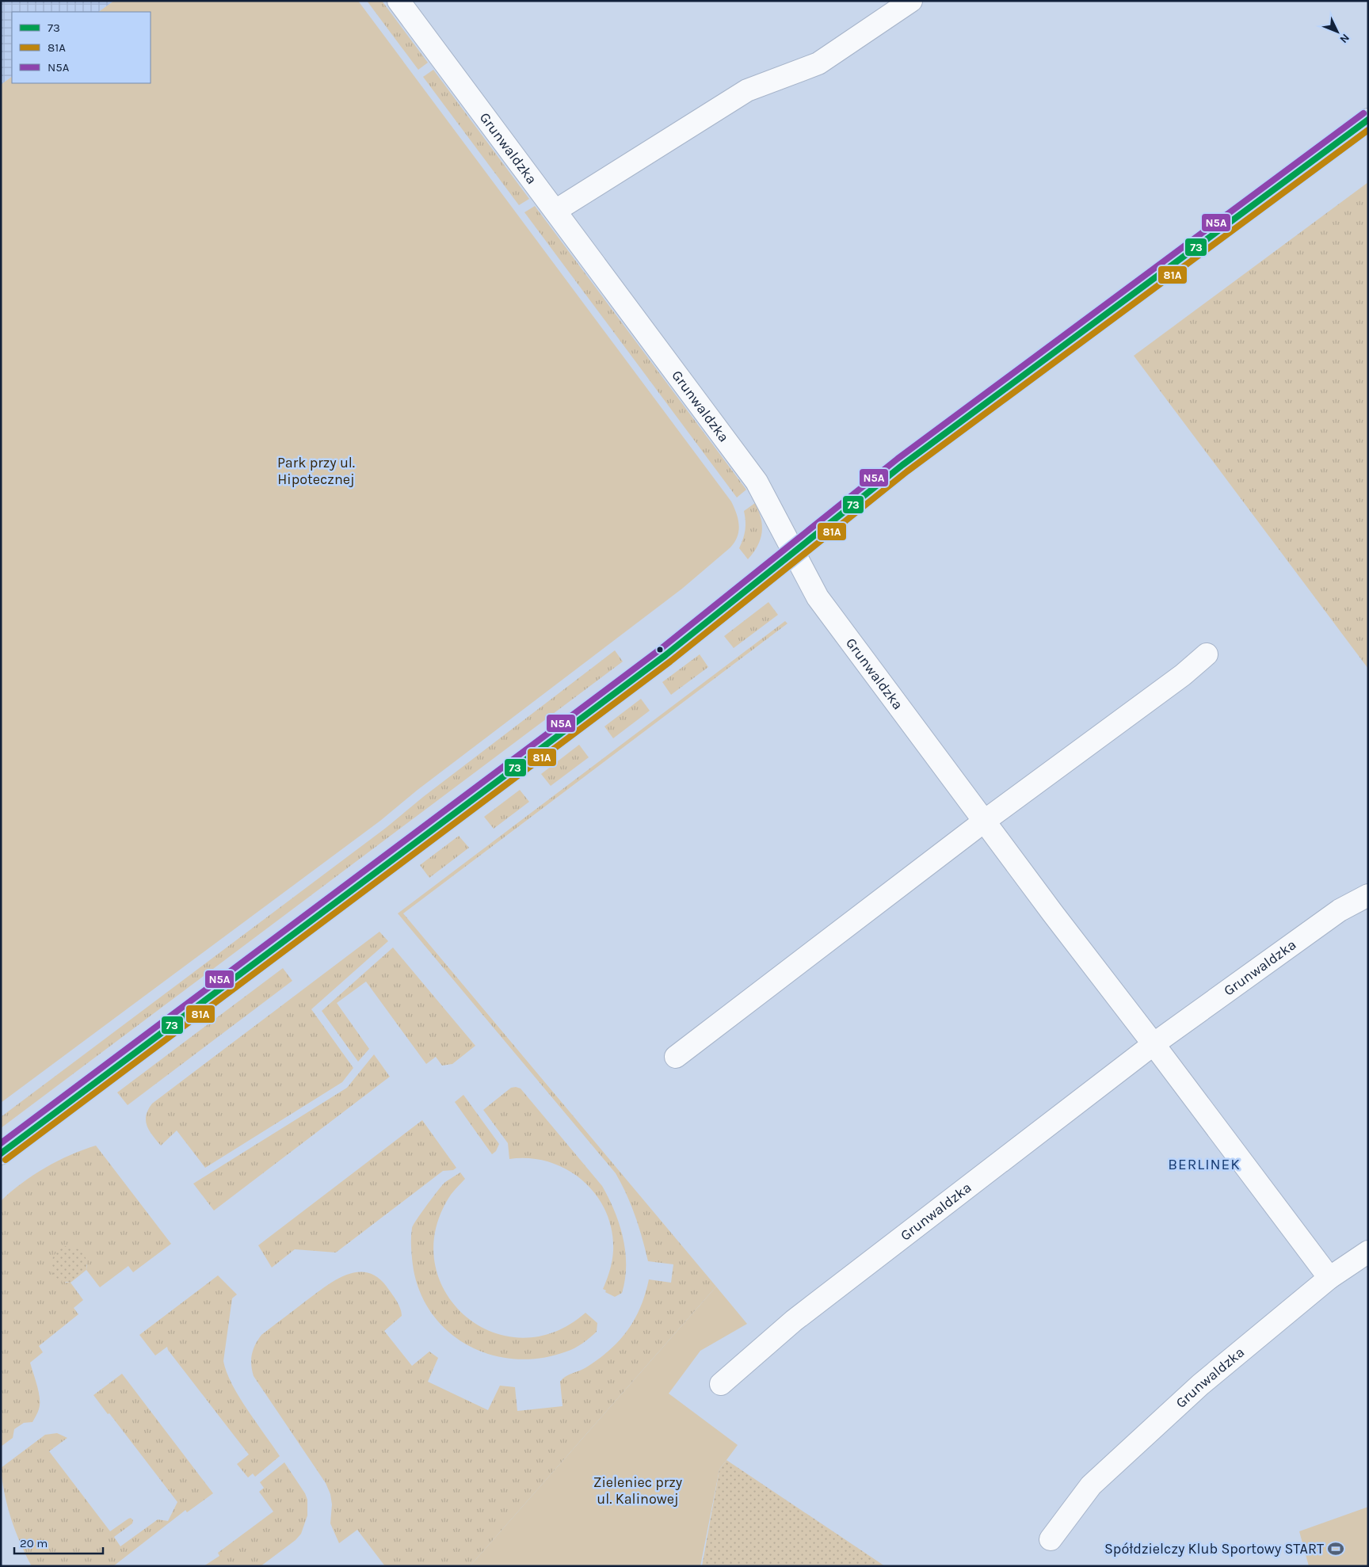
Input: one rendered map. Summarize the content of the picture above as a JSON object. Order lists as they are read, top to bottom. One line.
{"streets":{"street":["Grunwaldzka"]},"districts":["BERLINEK"],"parks":["Park przy ul. Hipotecznej","Zieleniec przy ul. Kalinowej"],"places":{"sports":["Spółdzielczy Klub Sportowy START"]},"lines":["transit line N5A","transit line 73","transit line 81A"],"legend":["73","81A","N5A"],"scale_bar":"20 m","north":"bottom right"}
